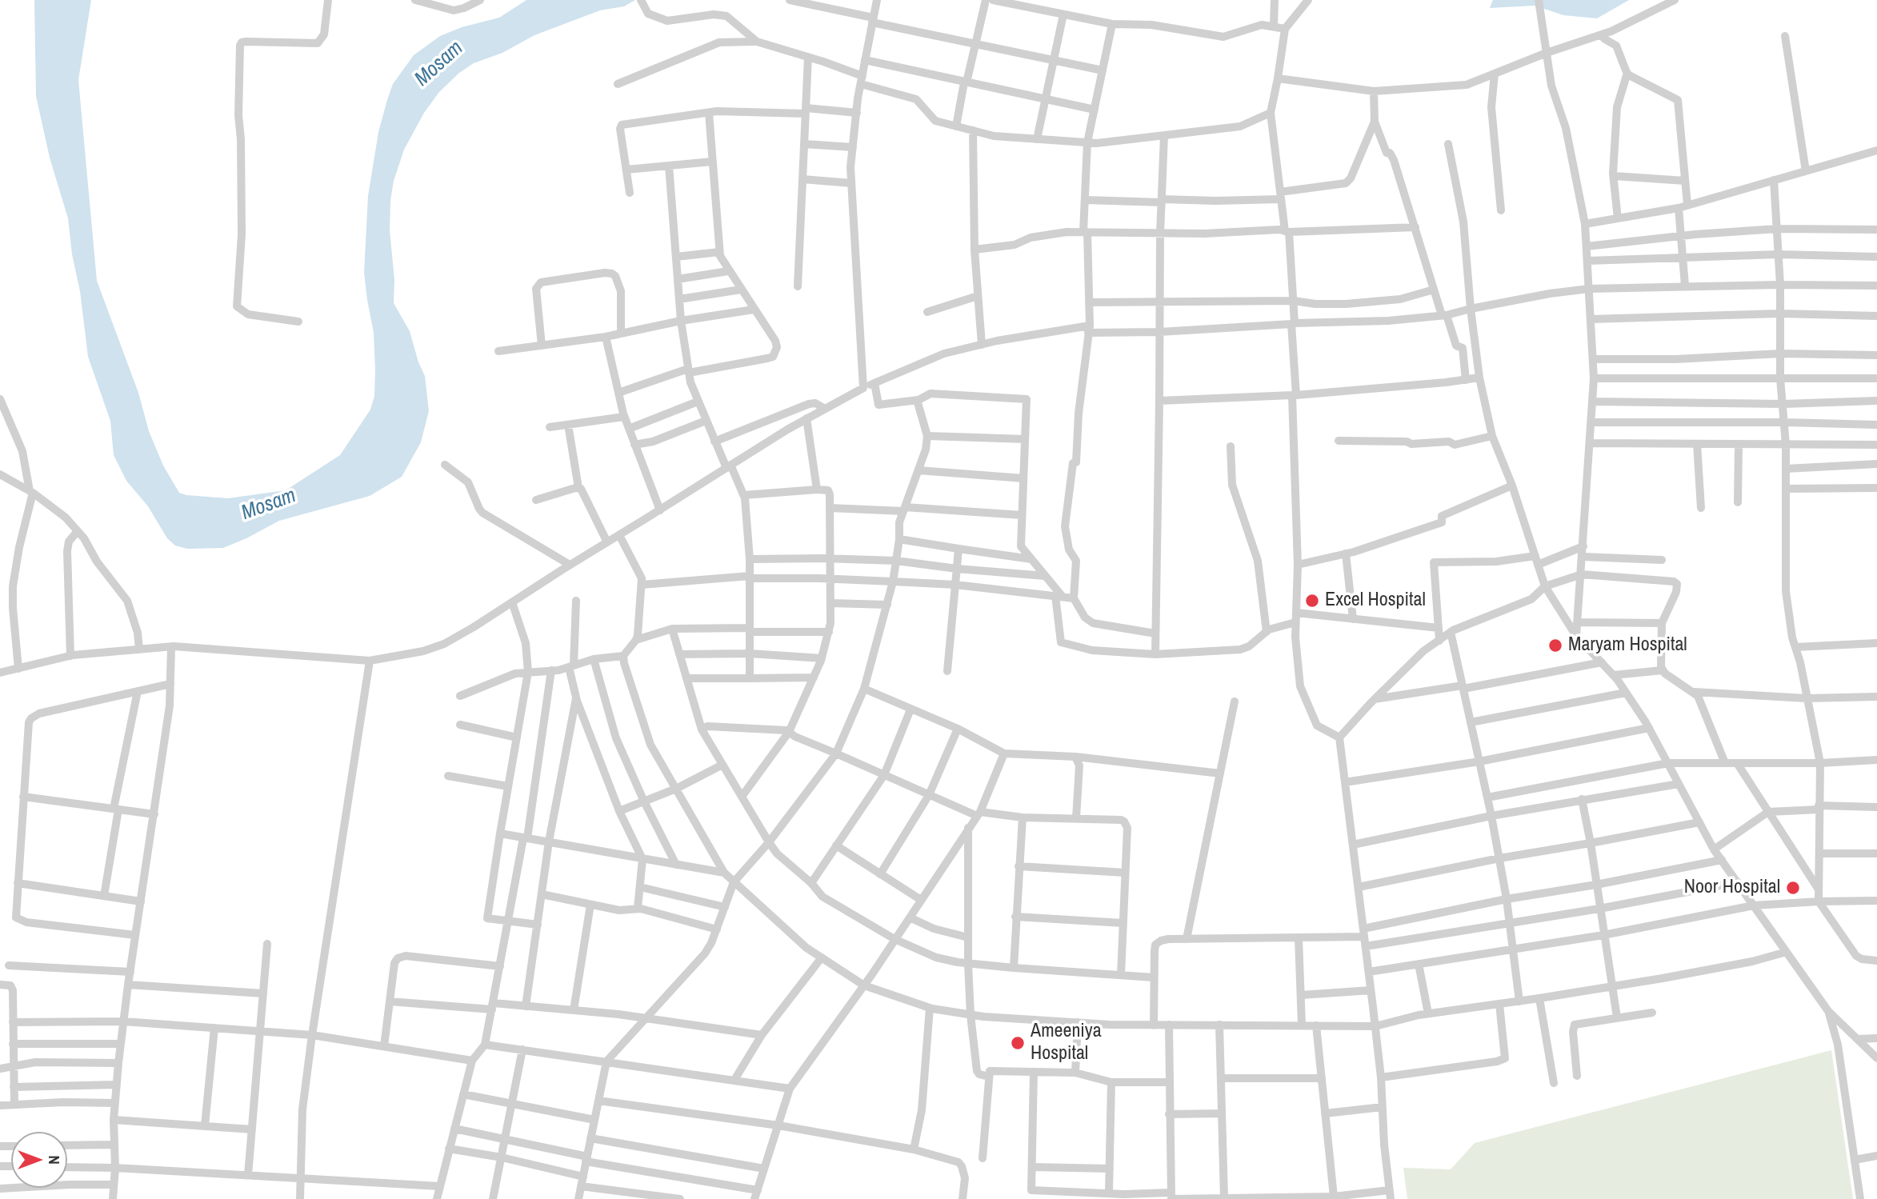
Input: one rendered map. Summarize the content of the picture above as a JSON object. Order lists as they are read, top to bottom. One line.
{"water":["Mosam"],"places":["Excel Hospital","Maryam Hospital","Noor Hospital","Ameeniya Hospital"],"north":"right"}
